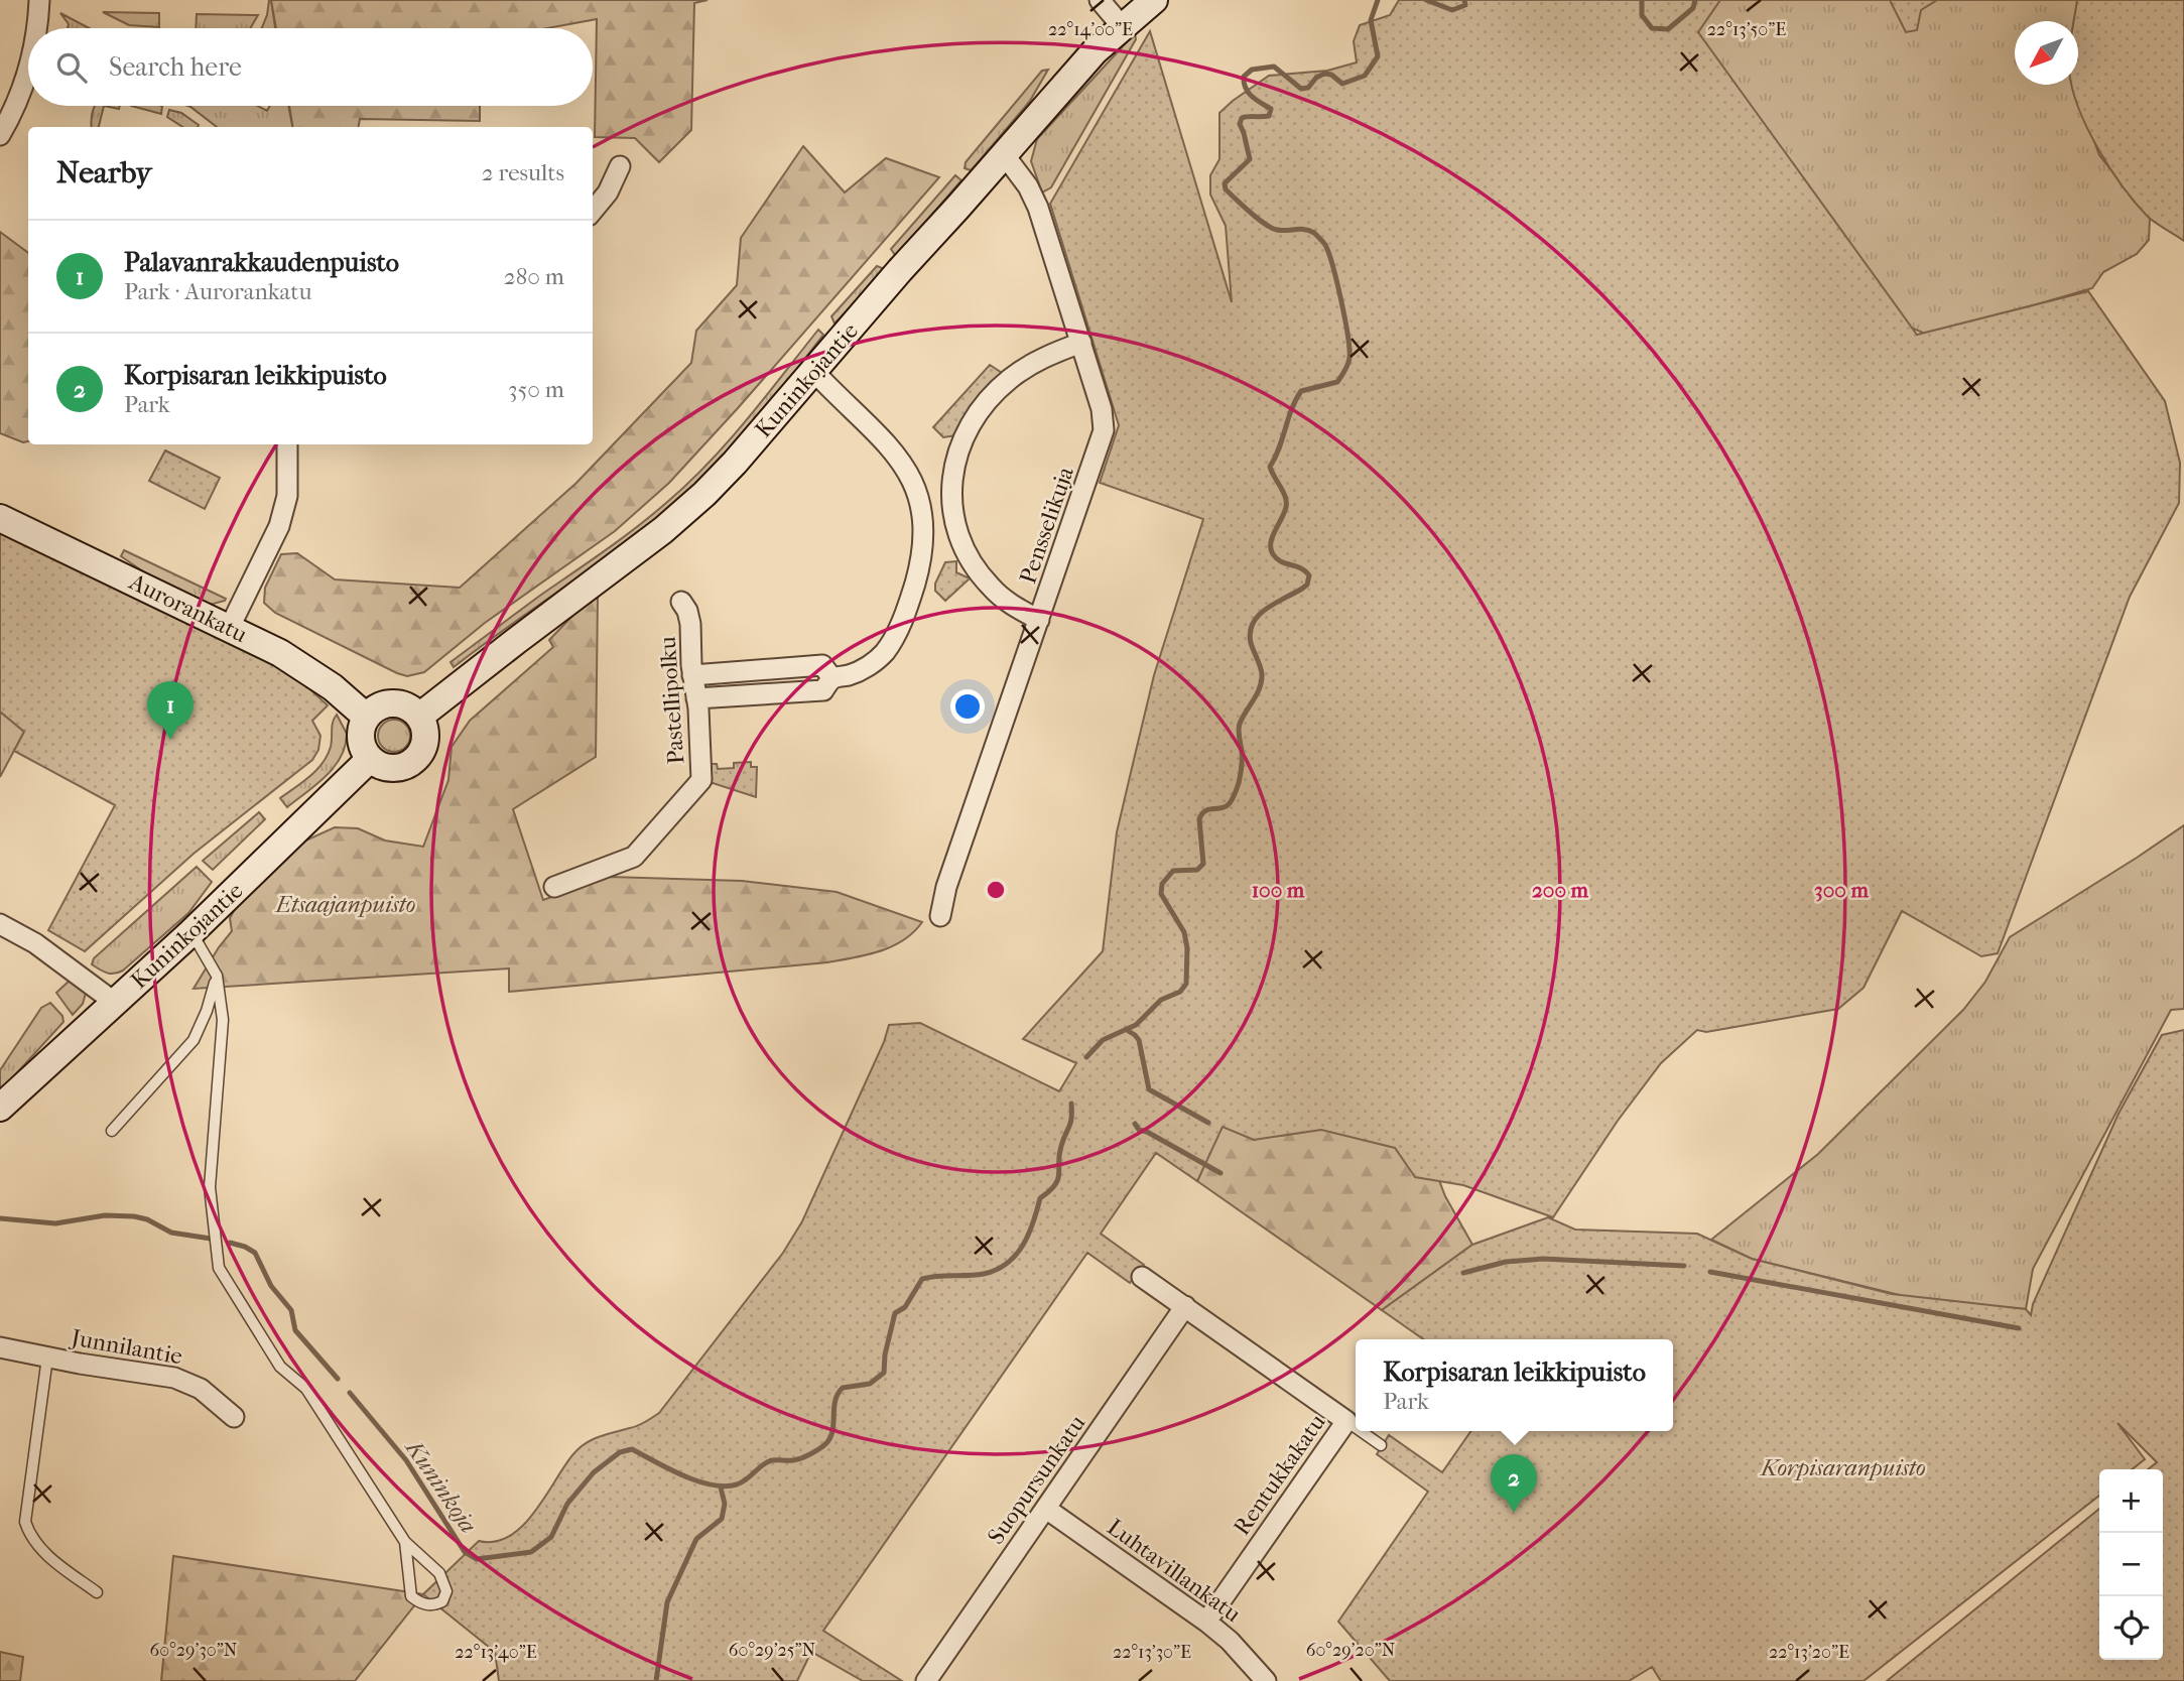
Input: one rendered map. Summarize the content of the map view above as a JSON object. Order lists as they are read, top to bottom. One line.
{"streets":{"main road":["Kuninkojantie","Aurorankatu"],"street":["Pensselikuja","Pastellipolku","Junnilantie","Rentukkakatu","Suopursunkatu","Luhtavillankatu"]},"crossings":[["Kuninkojantie","Pensselikuja"],["Kuninkojantie","Aurorankatu"],["Rentukkakatu","Suopursunkatu"],["Rentukkakatu","Luhtavillankatu"],["Suopursunkatu","Luhtavillankatu"]],"water":["Kuninkoja"],"parks":["Etsaajanpuisto","Korpisaranpuisto"],"north":"bottom left","page":{"search":"Search here","heading":["Nearby","2 results"],"list":[{"mark":"1","name":"Palavanrakkaudenpuisto","note":"Park · Aurorankatu","value":"280 m"},{"mark":"2","name":"Korpisaran leikkipuisto","note":"Park","value":"350 m"}],"pins":["1","2"],"popup":["Korpisaran leikkipuisto","Park"],"map_buttons":["+","−"]},"coordinates":["22°14'00\"E","22°13'50\"E","60°29'30\"N","60°29'25\"N","60°29'20\"N","22°13'40\"E","22°13'30\"E","22°13'20\"E"],"rings":["100 m","200 m","300 m"]}
